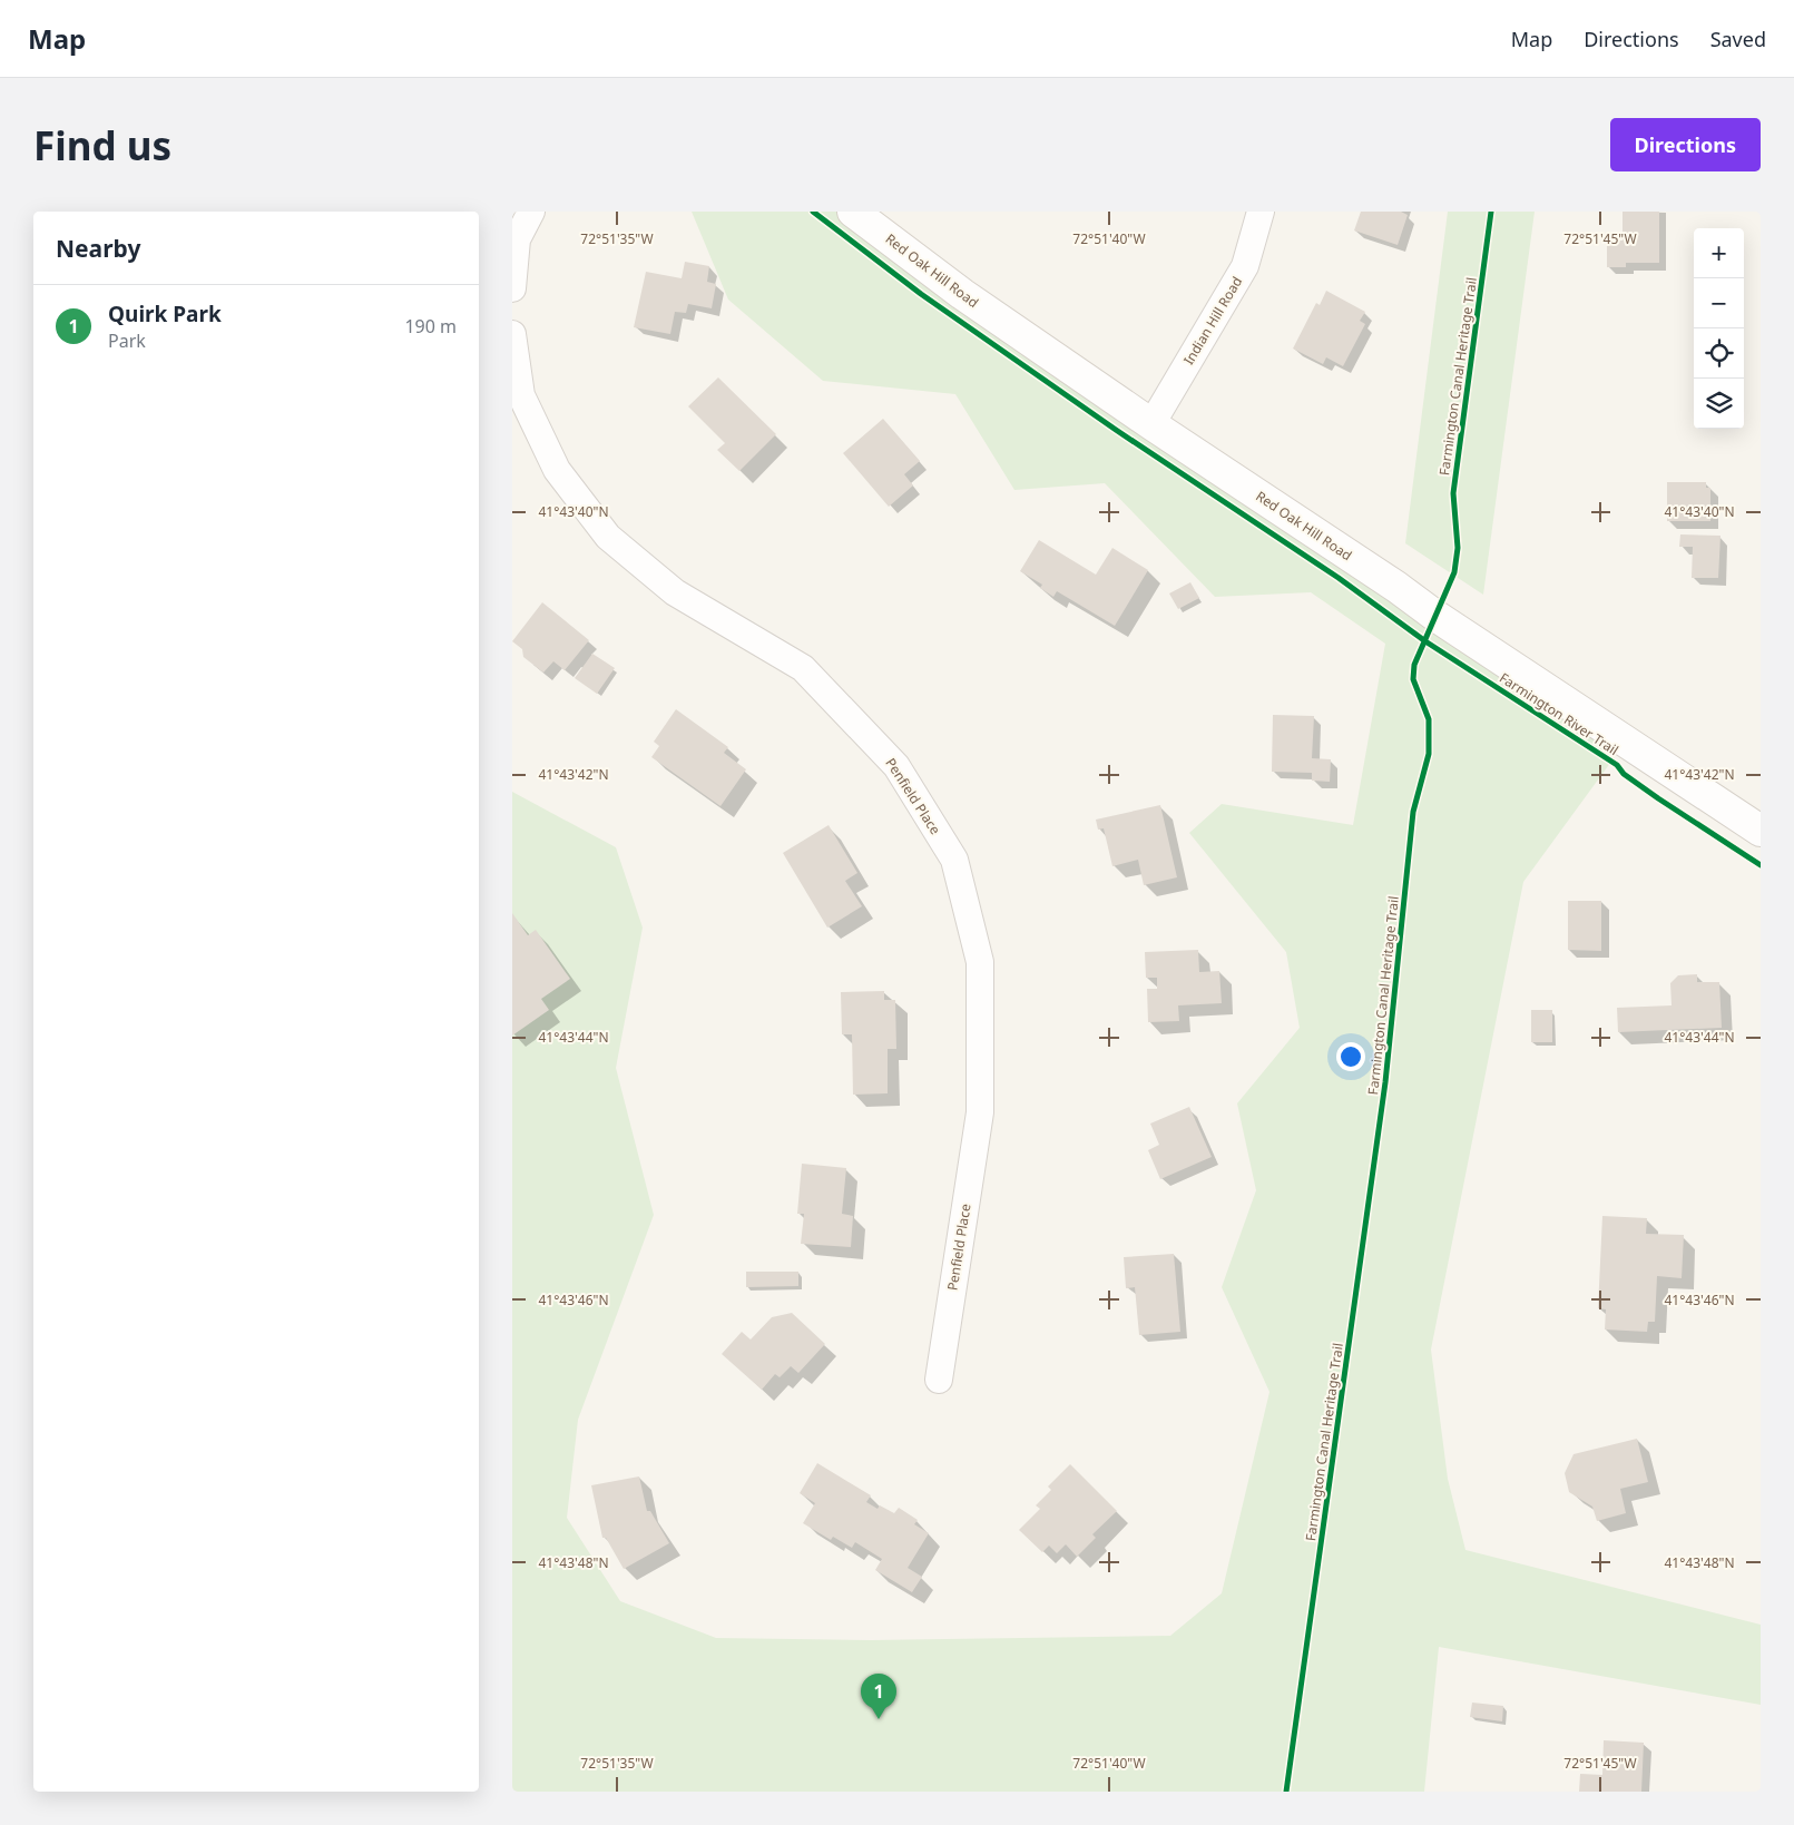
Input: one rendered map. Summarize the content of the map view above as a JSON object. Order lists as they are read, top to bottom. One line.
{"streets":{"street":["Red Oak Hill Road","Indian Hill Road","Penfield Place"],"cycle path":["Farmington Canal Heritage Trail","Farmington River Trail"]},"crossings":[["Red Oak Hill Road","Indian Hill Road"]],"page":{"header":"Map","nav":["Map","Directions","Saved"],"buttons":"Directions","title":"Find us","heading":"Nearby","map_buttons":["+","−"],"list":[{"mark":"1","name":"Quirk Park","note":"Park","value":"190 m"}],"pins":"1"},"coordinates":["72°51'35\"W","72°51'40\"W","72°51'45\"W","41°43'40\"N","41°43'42\"N","41°43'44\"N","41°43'46\"N","41°43'48\"N"]}
